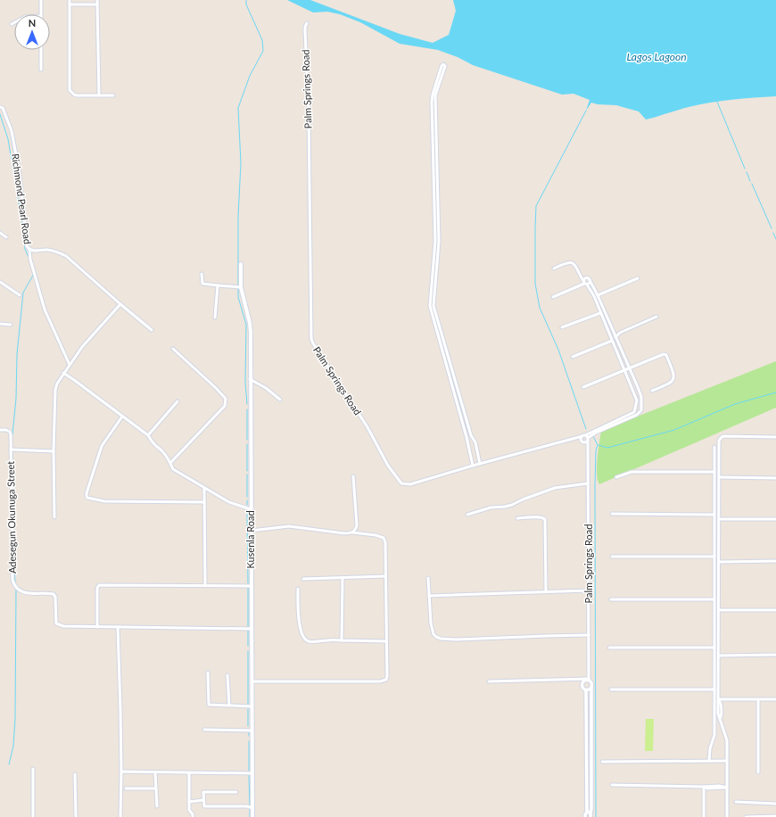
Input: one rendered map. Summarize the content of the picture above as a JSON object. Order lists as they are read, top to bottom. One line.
{"streets":{"main road":["Kusenla Road"],"street":["Palm Springs Road","Richmond Pearl Road","Adesegun Okunuga Street"]},"water":["Lagos Lagoon"],"north":"top"}
